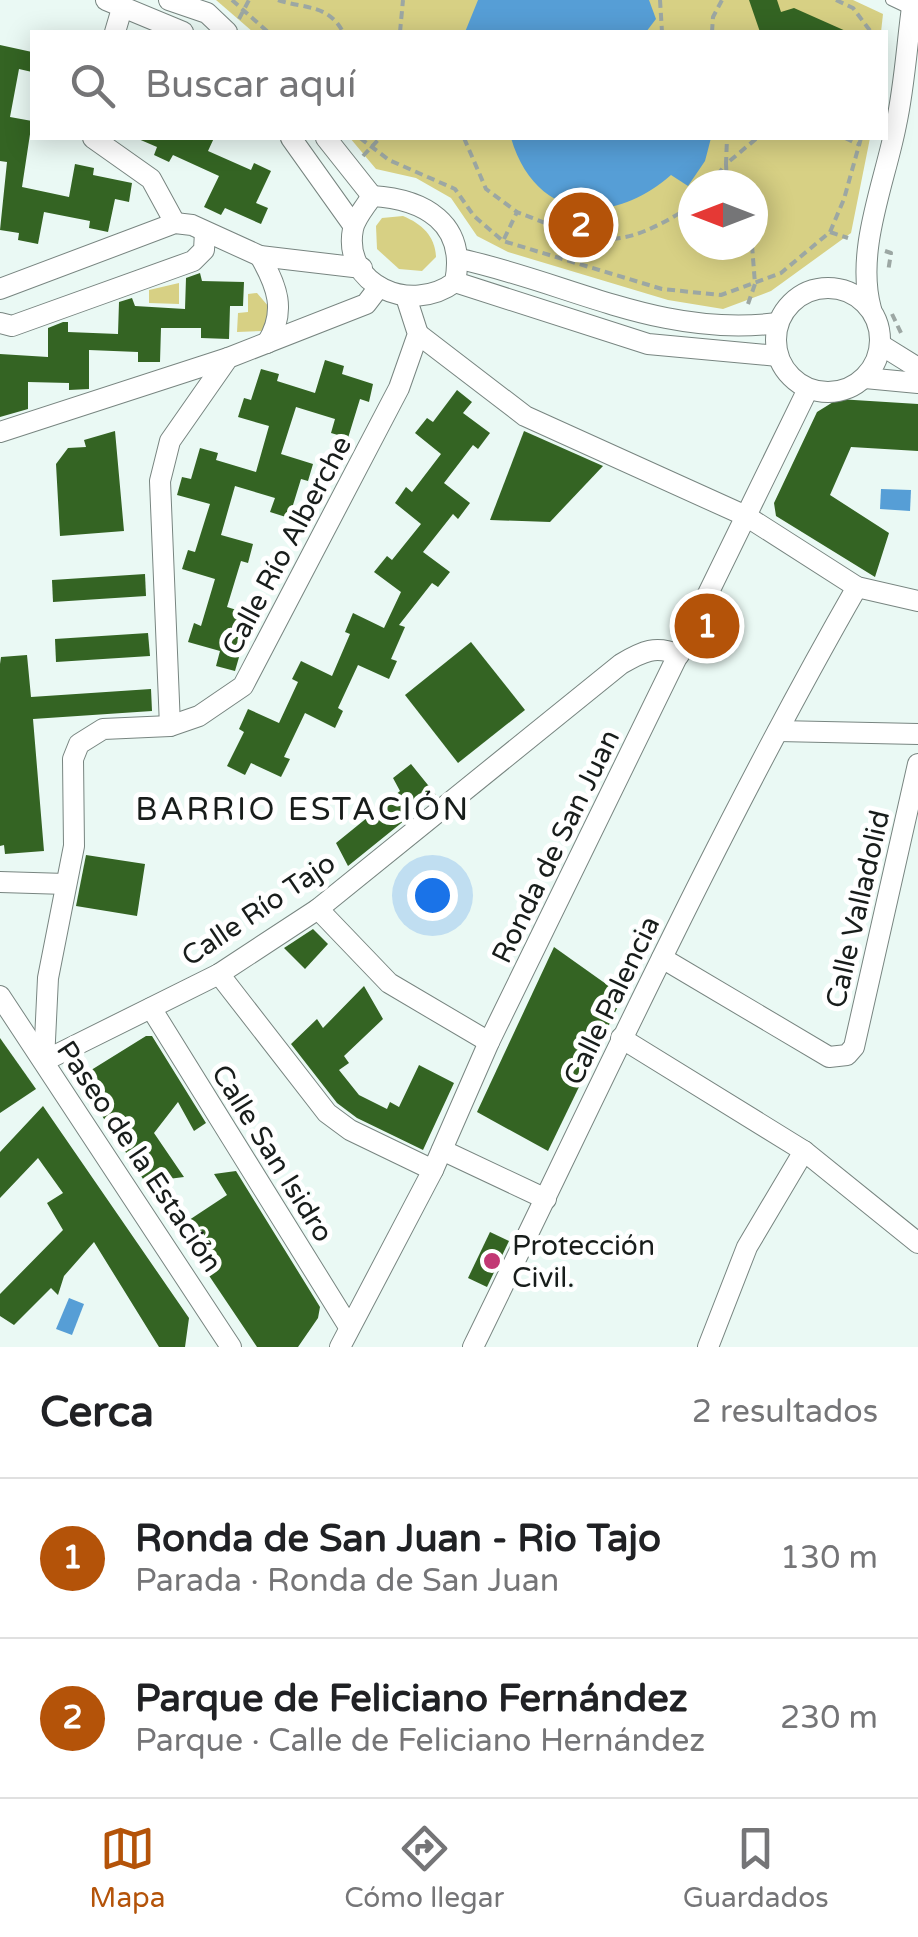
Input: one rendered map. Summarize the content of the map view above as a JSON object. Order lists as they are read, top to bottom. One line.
{"streets":{"street":["Calle Río Alberche","Ronda de San Juan","Calle Río Tajo","Calle Valladolid","Calle Palencia","Calle San Isidro","Paseo de la Estación"]},"crossings":[["Calle Río Alberche","Calle Río Tajo"],["Calle Río Alberche","Paseo de la Estación"],["Ronda de San Juan","Calle Río Tajo"],["Ronda de San Juan","Calle San Isidro"],["Calle Río Tajo","Calle San Isidro"],["Calle Río Tajo","Paseo de la Estación"],["Calle Valladolid","Calle Palencia"]],"districts":["BARRIO ESTACIÓN"],"places":["Protección Civil."],"north":"left","page":{"search":"Buscar aquí","pins":["2","1"],"heading":["Cerca","2 resultados"],"list":[{"mark":"1","name":"Ronda de San Juan - Rio Tajo","note":"Parada · Ronda de San Juan","value":"130 m"},{"mark":"2","name":"Parque de Feliciano Fernández","note":"Parque · Calle de Feliciano Hernández","value":"230 m"}],"nav":["Mapa","Cómo llegar","Guardados"]}}
